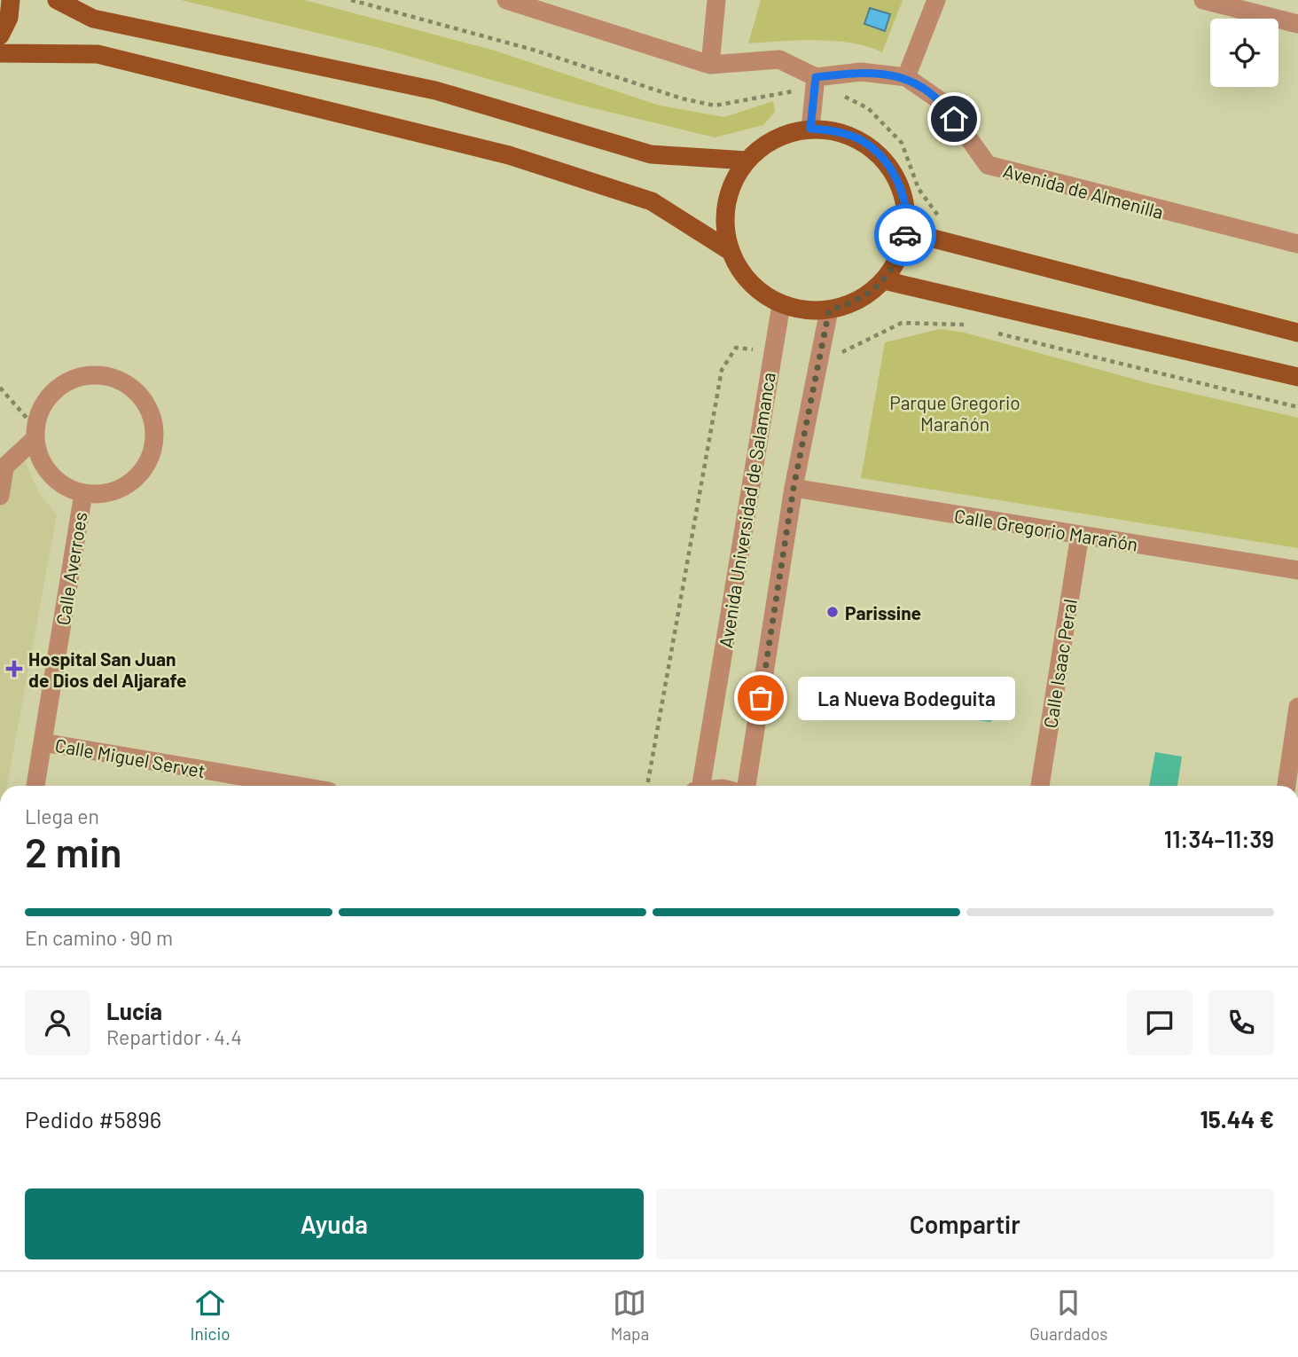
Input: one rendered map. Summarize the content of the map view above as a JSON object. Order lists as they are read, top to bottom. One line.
{"streets":{"street":["Avenida de Almenilla","Avenida Universidad de Salamanca","Calle Gregorio Marañón","Calle Averroes","Calle Isaac Peral","Calle Miguel Servet"]},"crossings":[["Calle Gregorio Marañón","Calle Isaac Peral"],["Calle Averroes","Calle Miguel Servet"]],"parks":["Parque Gregorio Marañón"],"places":{"other":["Parissine","La Nueva Bodeguita"],"health":["Hospital San Juan de Dios del Aljarafe"]},"page":{"bubble":"La Nueva Bodeguita","heading":["2 min","Llega en","11:34–11:39"],"panel":["Lucía","Repartidor · 4.4","Pedido #5896","15.44 €"],"bar":"En camino · 90 m","buttons":["Ayuda","Compartir"],"tabs":["Inicio","Mapa","Guardados"]}}
